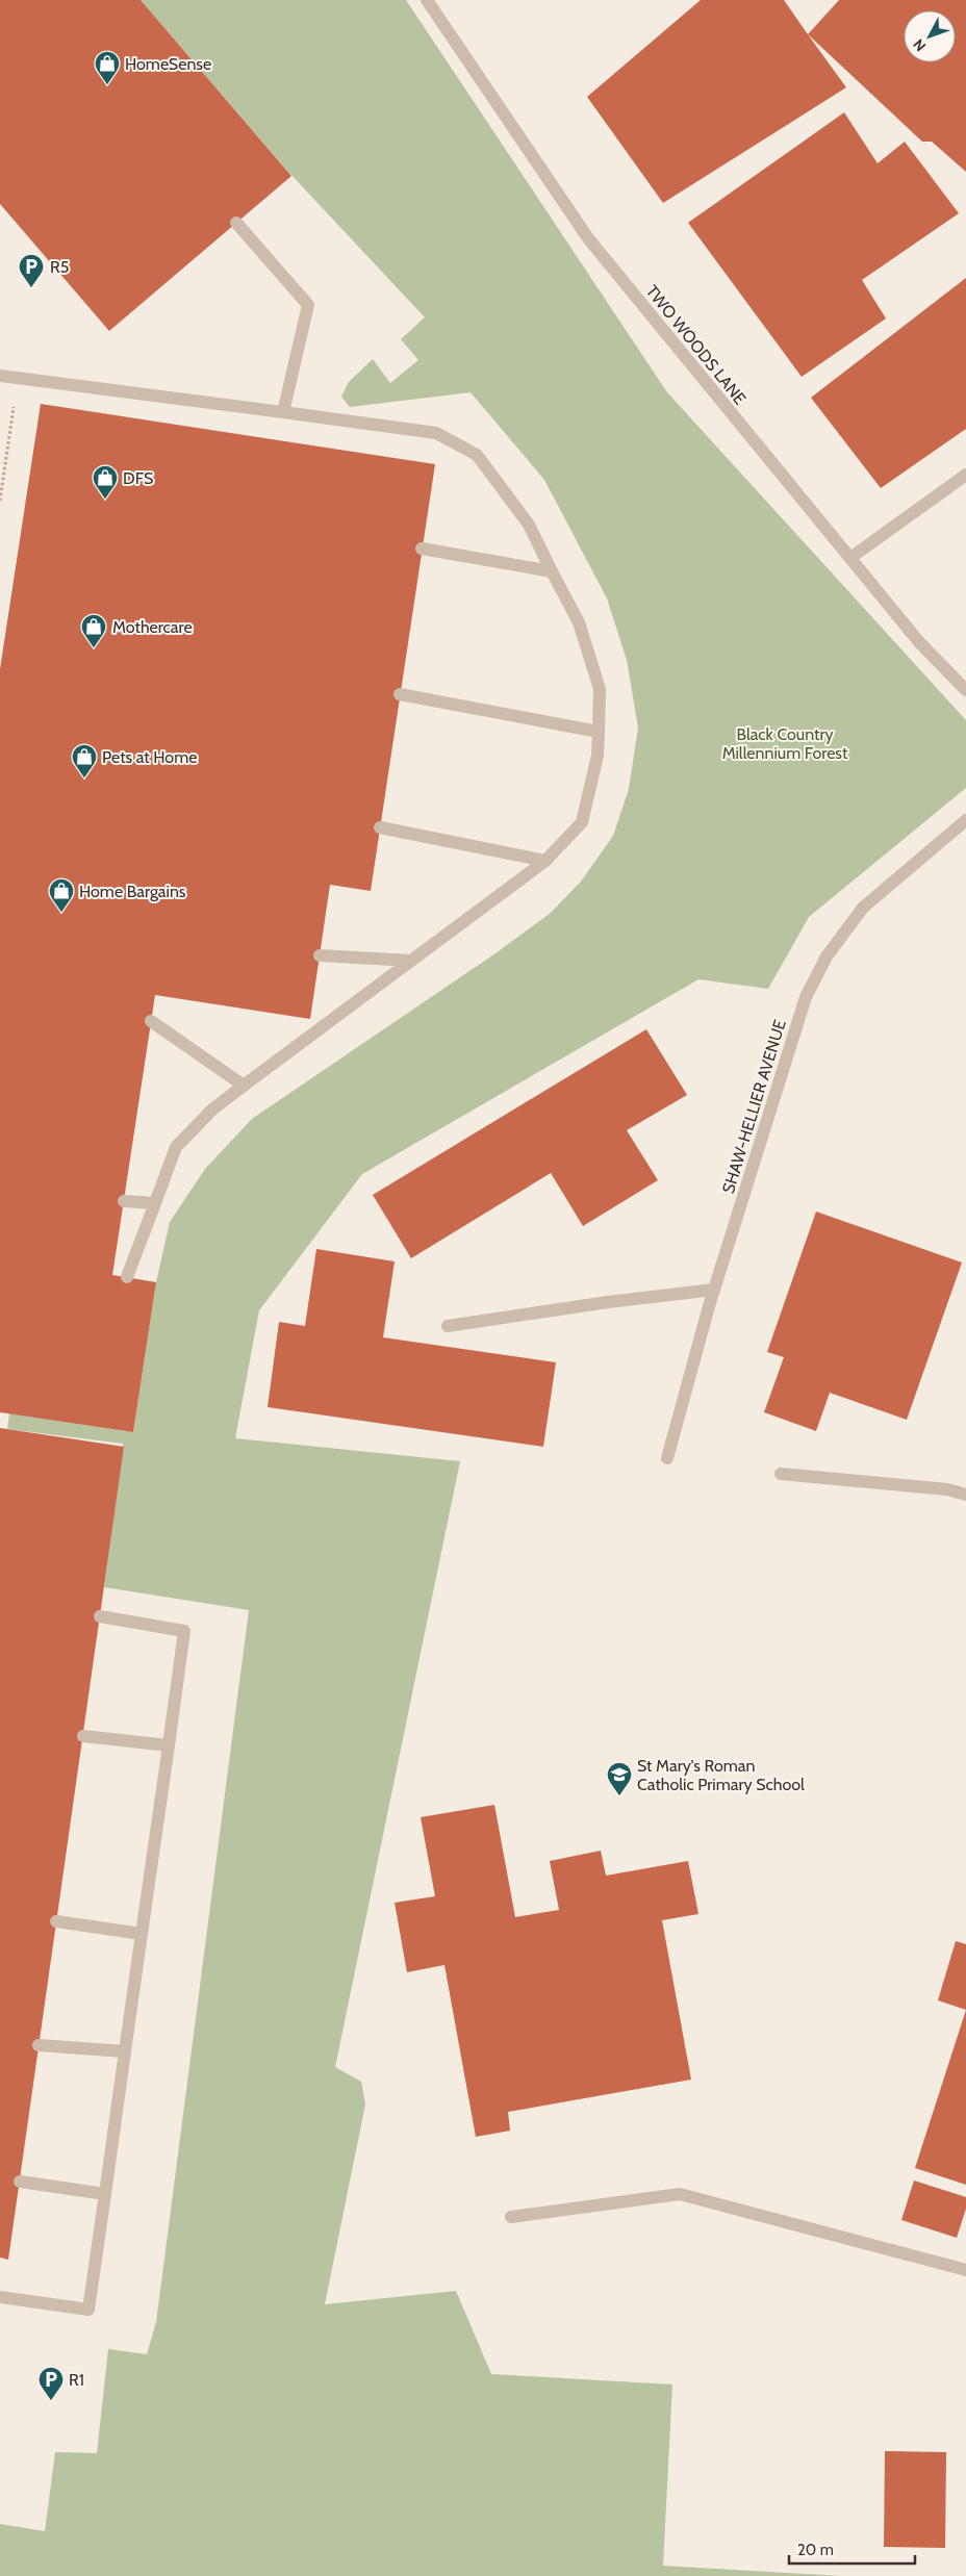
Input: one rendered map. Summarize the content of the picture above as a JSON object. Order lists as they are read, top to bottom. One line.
{"streets":{"street":["TWO WOODS LANE","SHAW-HELLIER AVENUE"]},"parks":["Black Country Millennium Forest"],"places":{"shop":["HomeSense","DFS","Mothercare","Pets at Home","Home Bargains"],"parking":["R5","R1"],"school or university":["St Mary's Roman Catholic Primary School"]},"scale_bar":"20 m","north":"bottom left"}
